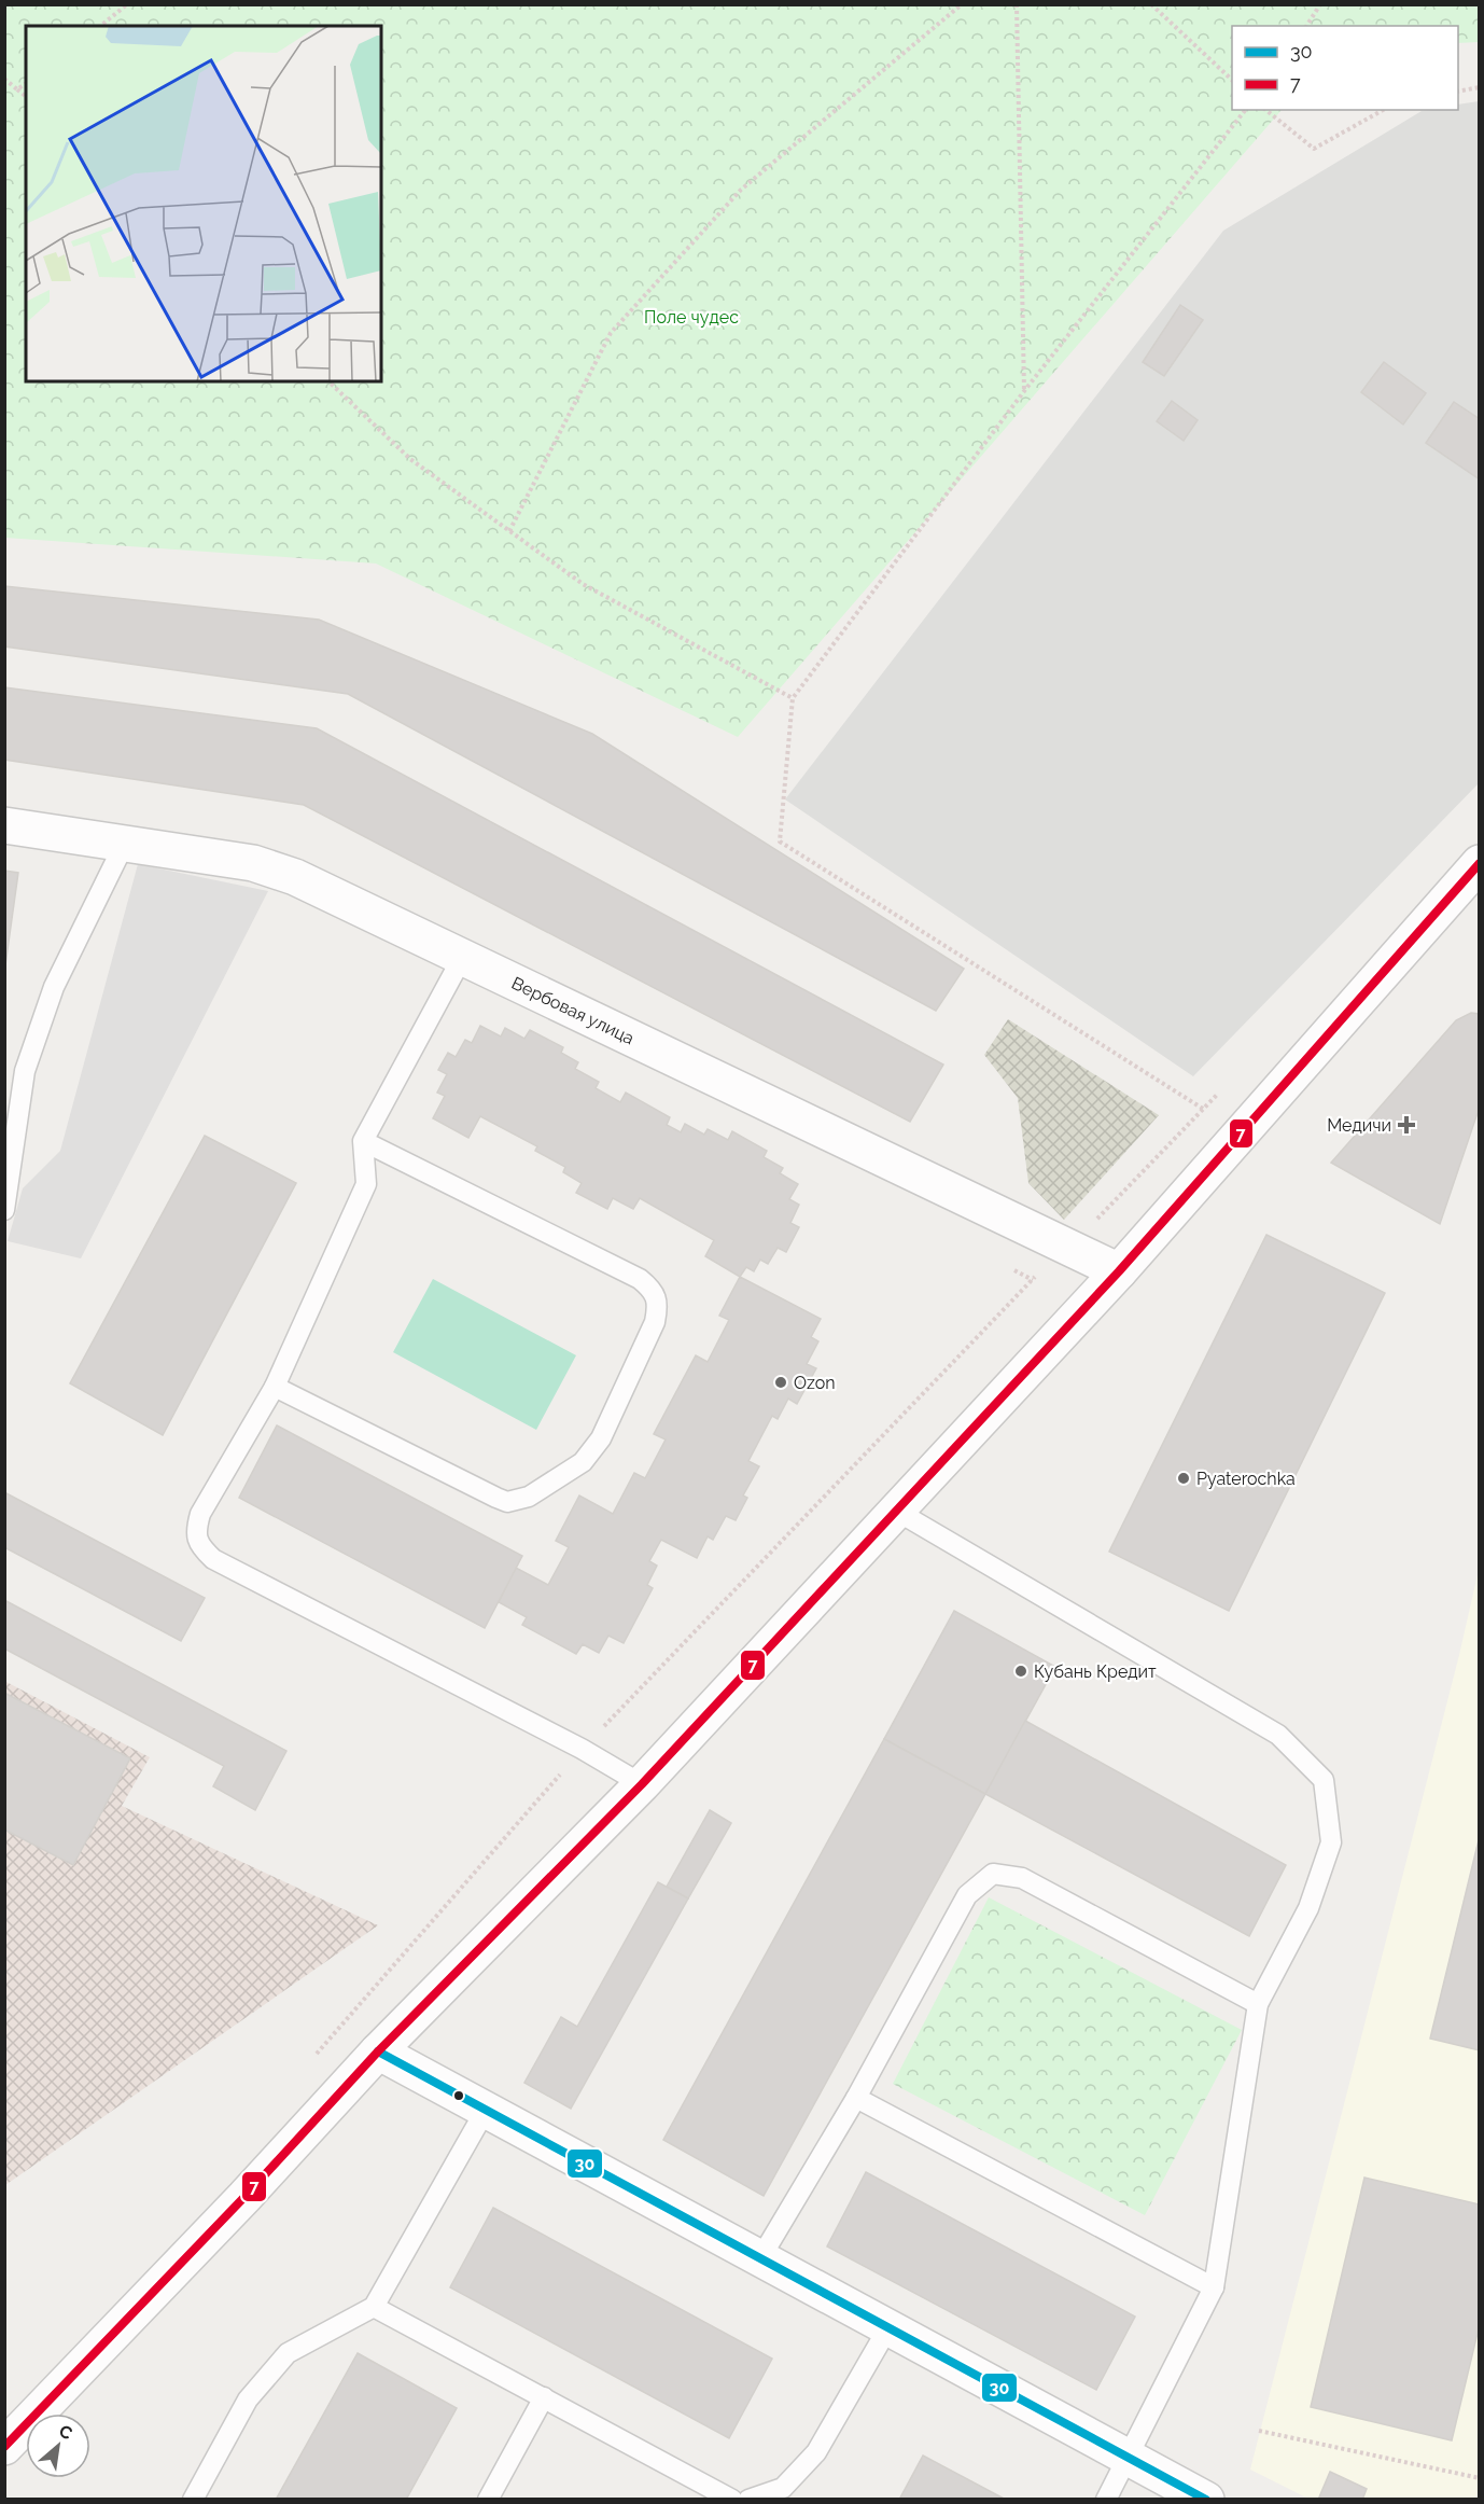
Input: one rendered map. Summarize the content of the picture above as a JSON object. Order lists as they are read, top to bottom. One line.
{"streets":{"street":["Вербовая улица"]},"parks":["Поле чудес"],"places":{"health":["Медичи"],"other":["Ozon","Pyaterochka","Кубань Кредит"]},"lines":["transit line 7","transit line 30"],"legend":["30","7"],"north":"top right"}
